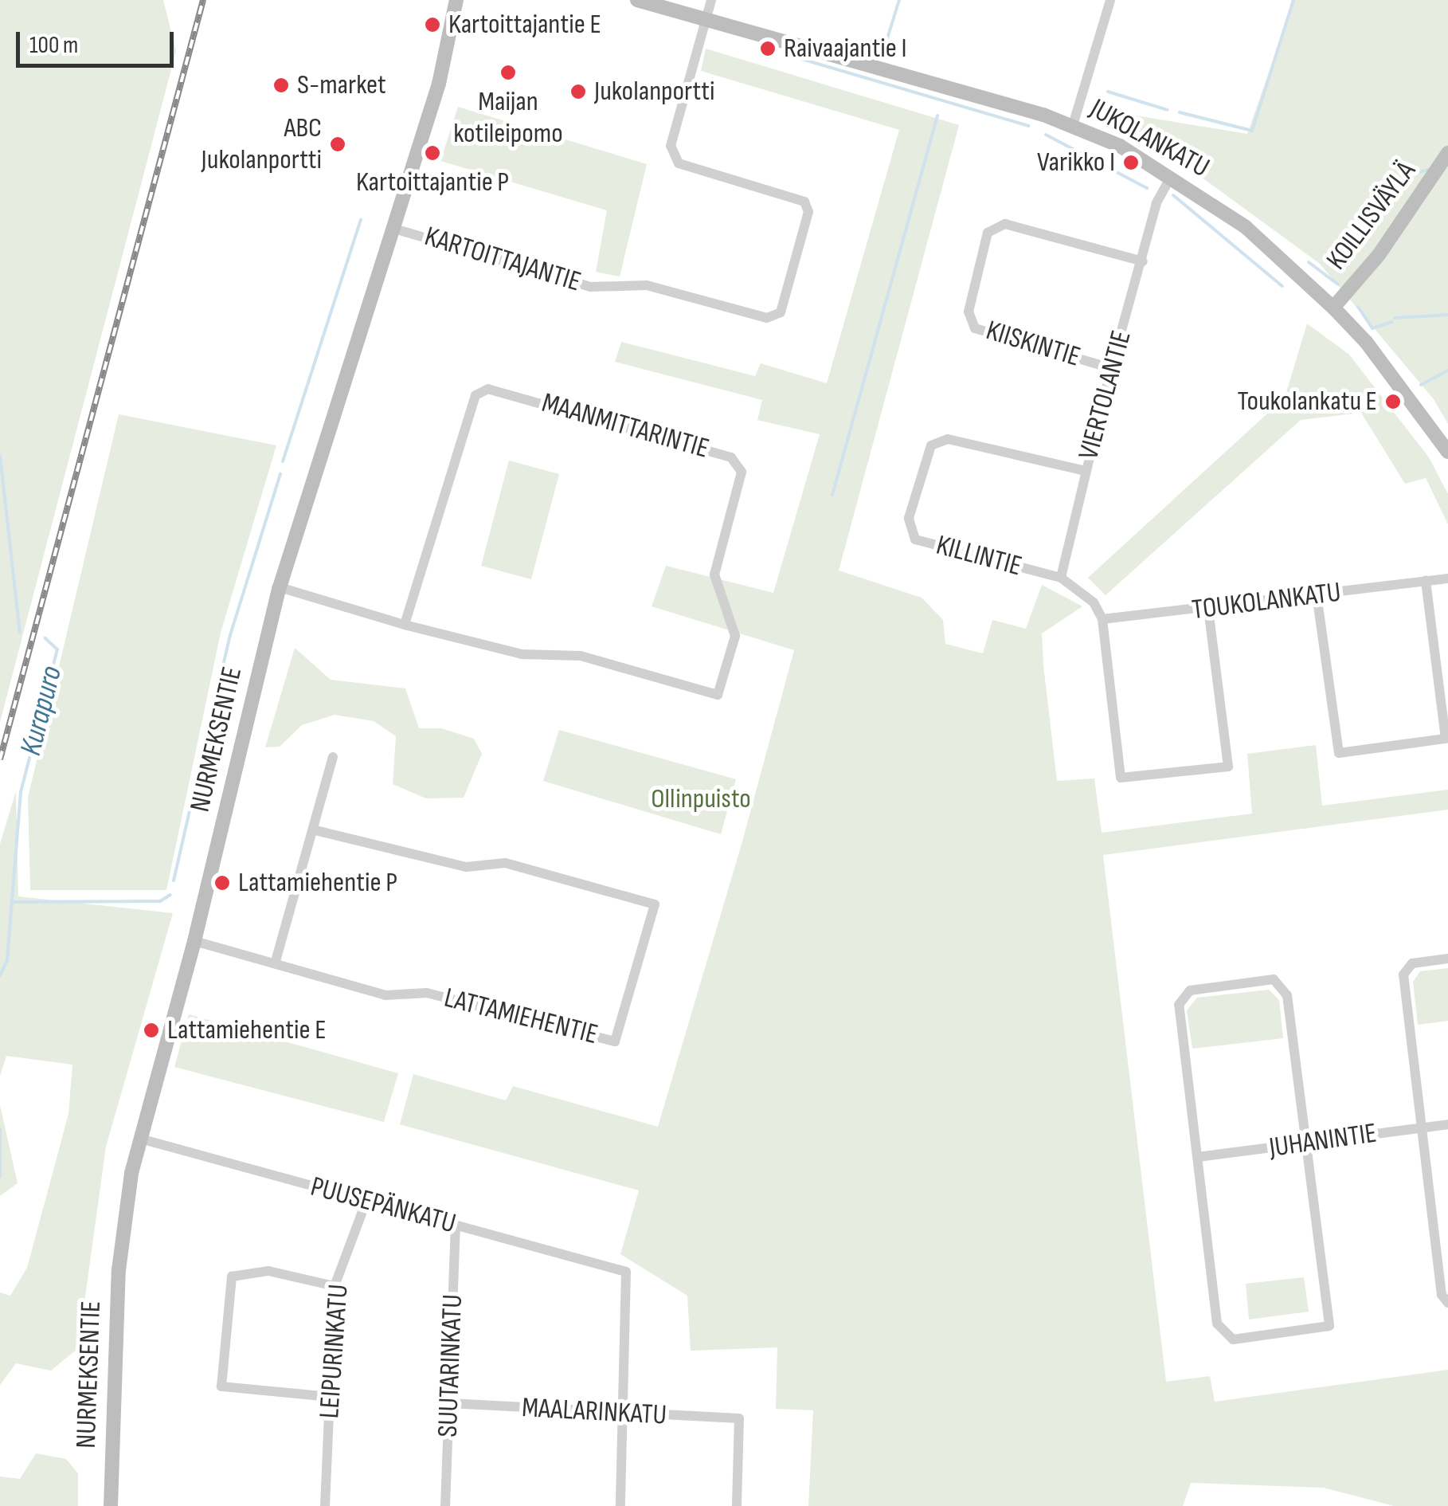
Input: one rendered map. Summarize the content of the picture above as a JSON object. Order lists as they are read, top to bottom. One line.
{"streets":{"street":["JUKOLANKATU","KOILLISVÄYLÄ","KARTOITTAJANTIE","KIISKINTIE","VIERTOLANTIE","MAANMITTARINTIE","KILLINTIE","TOUKOLANKATU","NURMEKSENTIE","LATTAMIEHENTIE","JUHANINTIE","PUUSEPÄNKATU","LEIPURINKATU","SUUTARINKATU","MAALARINKATU"]},"crossings":[["JUKOLANKATU","KOILLISVÄYLÄ"],["JUKOLANKATU","KARTOITTAJANTIE"],["JUKOLANKATU","VIERTOLANTIE"],["KARTOITTAJANTIE","NURMEKSENTIE"],["KIISKINTIE","VIERTOLANTIE"],["VIERTOLANTIE","KILLINTIE"],["MAANMITTARINTIE","NURMEKSENTIE"],["NURMEKSENTIE","LATTAMIEHENTIE"],["NURMEKSENTIE","PUUSEPÄNKATU"],["PUUSEPÄNKATU","LEIPURINKATU"],["PUUSEPÄNKATU","SUUTARINKATU"],["PUUSEPÄNKATU","MAALARINKATU"],["SUUTARINKATU","MAALARINKATU"]],"water":["Kurapuro"],"parks":["Ollinpuisto"],"places":["Kartoittajantie E","Raivaajantie I","Maijan kotileipomo","S-market","Jukolanportti","ABC Jukolanportti","Kartoittajantie P","Varikko I","Toukolankatu E","Lattamiehentie P","Lattamiehentie E"],"scale_bar":"100 m"}
